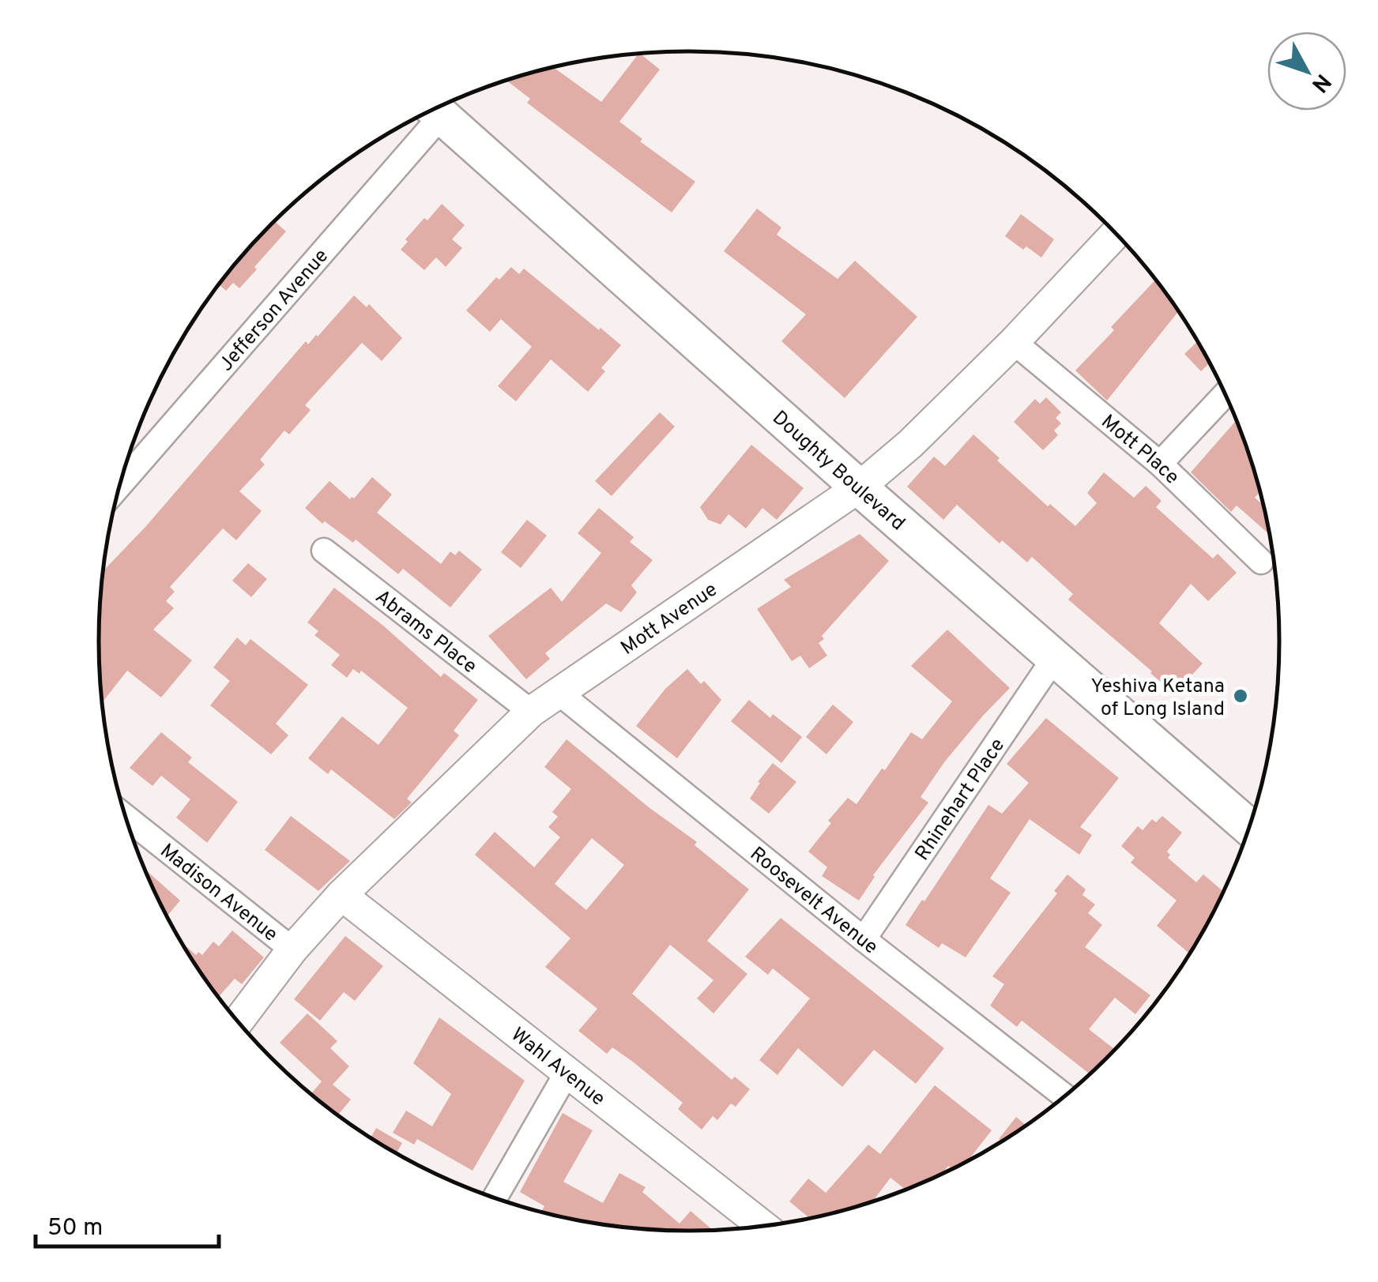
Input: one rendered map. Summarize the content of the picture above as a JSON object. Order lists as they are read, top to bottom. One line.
{"streets":{"main road":["Doughty Boulevard"],"street":["Jefferson Avenue","Mott Place","Mott Avenue","Abrams Place","Rhinehart Place","Madison Avenue","Roosevelt Avenue","Wahl Avenue"]},"crossings":[["Mott Place","Mott Avenue"],["Doughty Boulevard","Mott Avenue"],["Doughty Boulevard","Rhinehart Place"],["Mott Avenue","Abrams Place"],["Mott Avenue","Madison Avenue"],["Mott Avenue","Roosevelt Avenue"],["Mott Avenue","Wahl Avenue"],["Rhinehart Place","Roosevelt Avenue"]],"places":["Yeshiva Ketana of Long Island"],"scale_bar":"50 m","north":"bottom right"}
